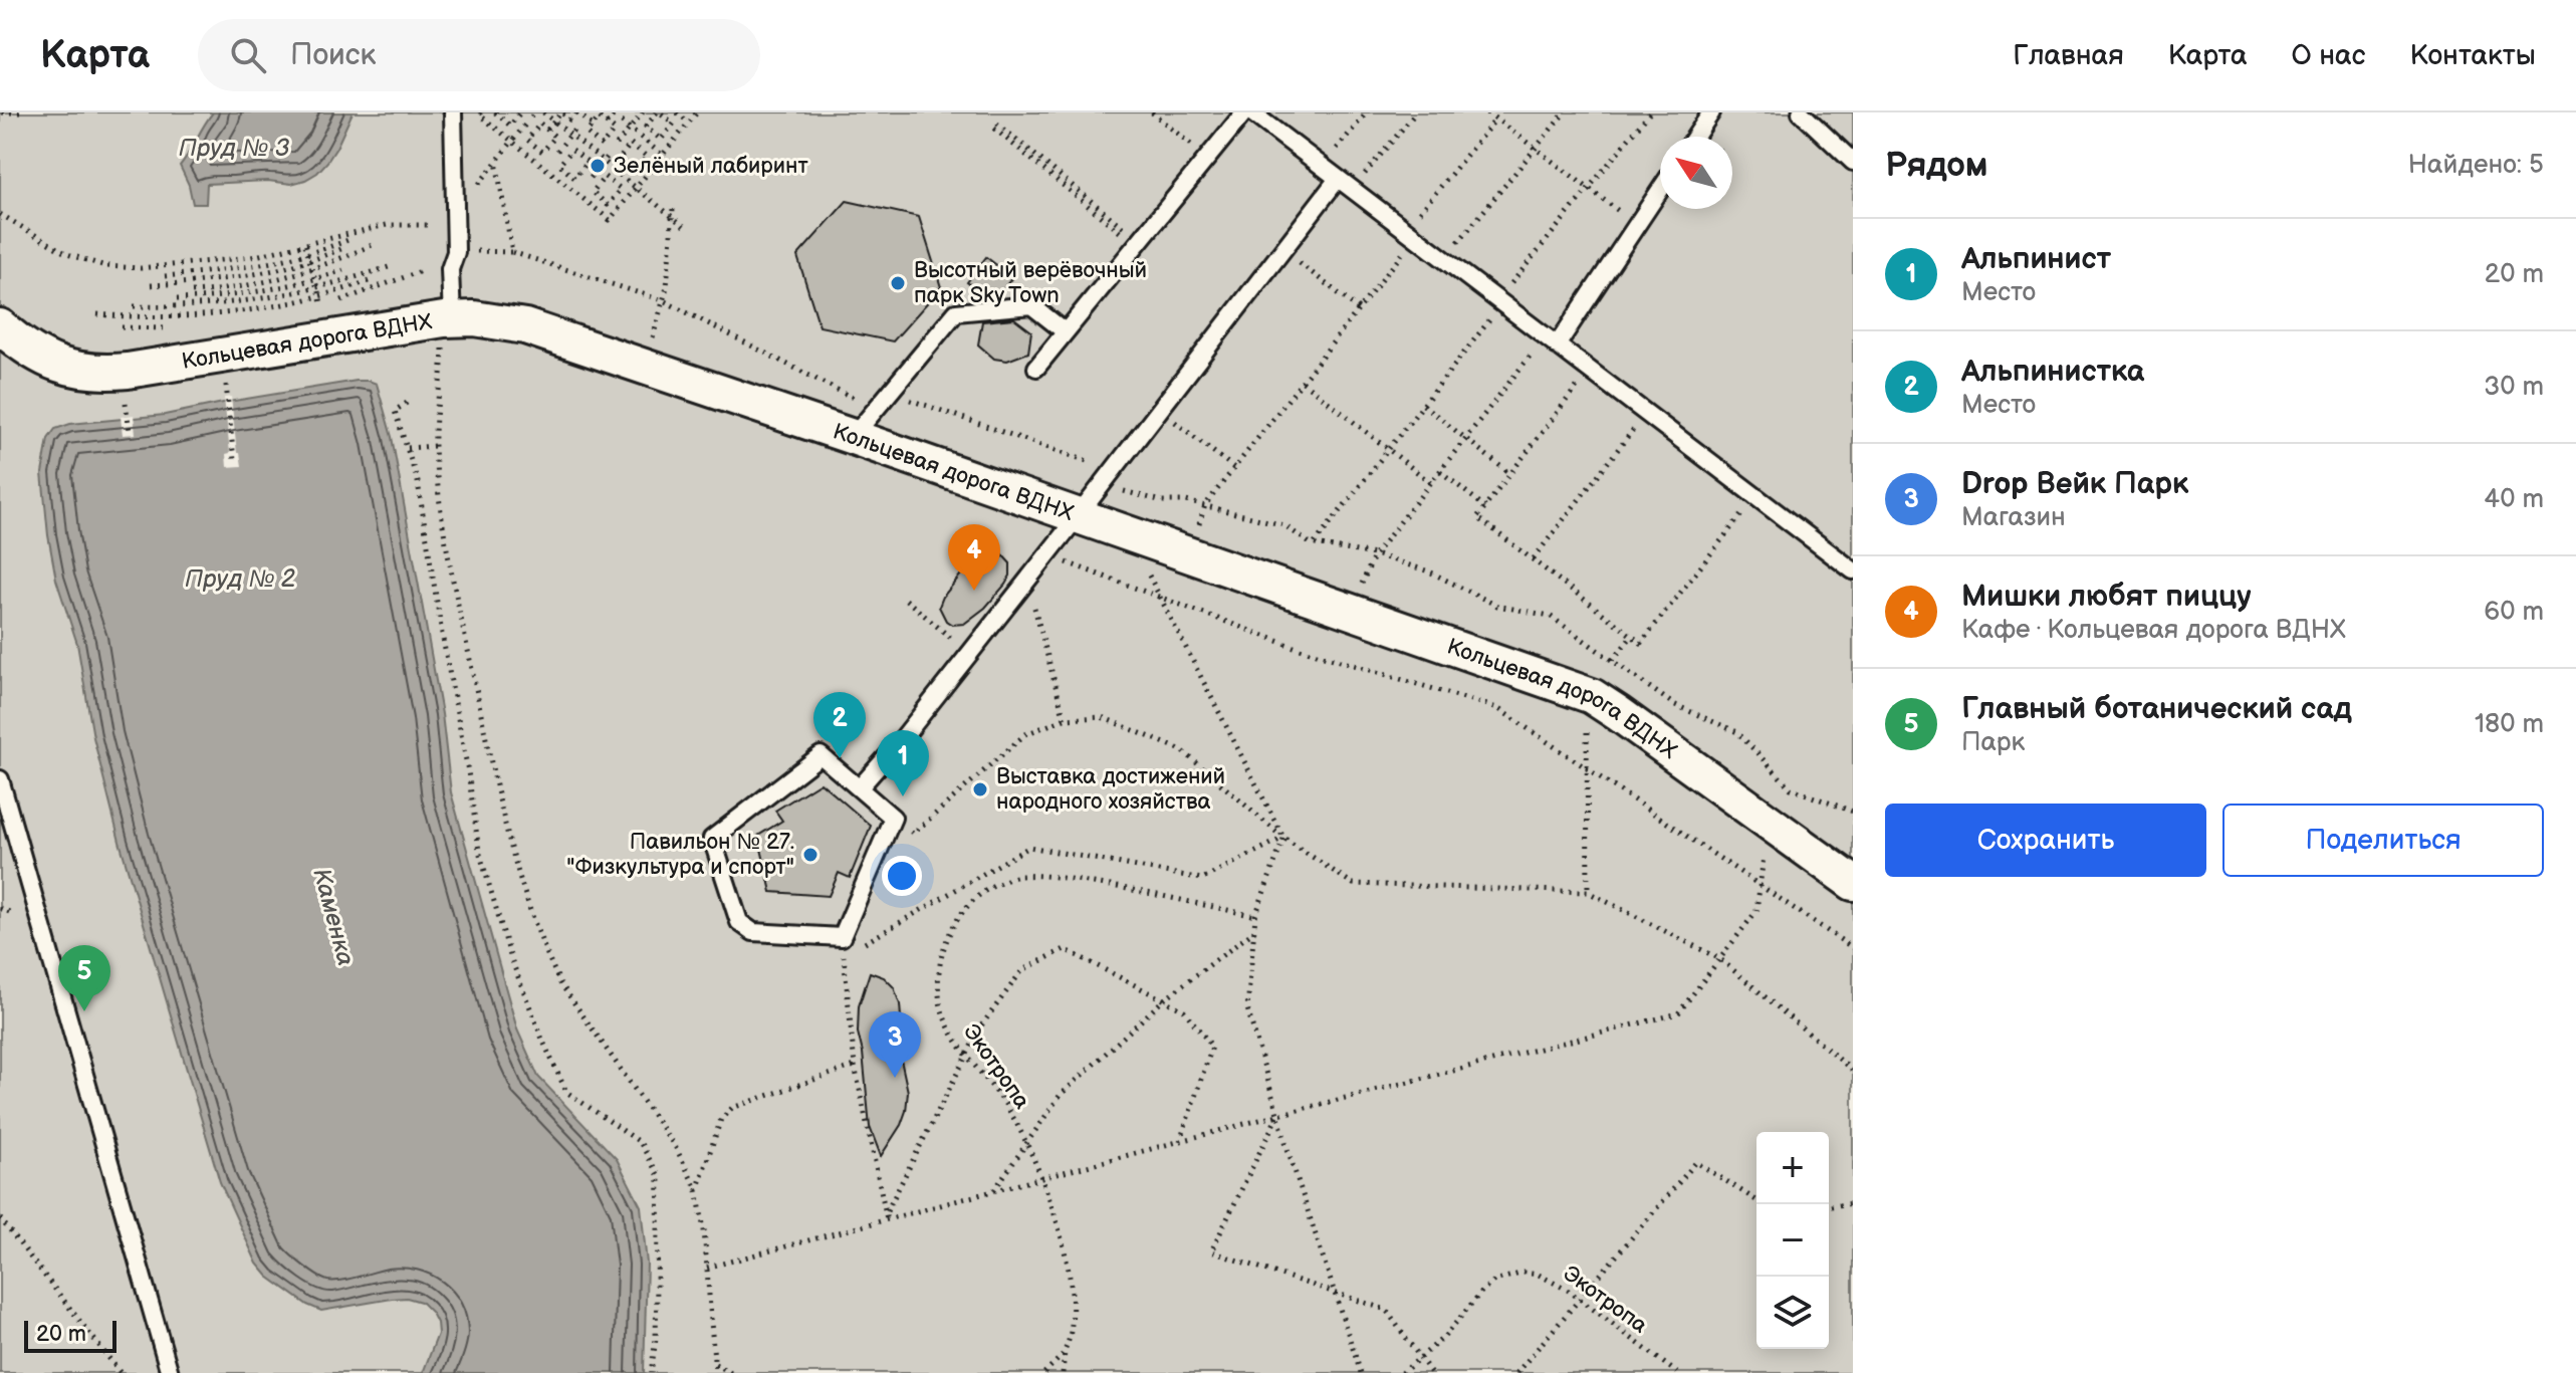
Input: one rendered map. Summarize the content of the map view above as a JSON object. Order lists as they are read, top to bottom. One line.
{"streets":{"street":["Кольцевая дорога ВДНХ"],"path":["Экотропа"]},"water":["Пруд № 3","Пруд № 2","Каменка"],"places":["Зелёный лабиринт","Высотный верёвочный парк Sky Town","Выставка достижений народного хозяйства","Павильон № 27. \"Физкультура и спорт\""],"scale_bar":"20 m","north":"top left","page":{"header":"Карта","search":"Поиск","nav":["Главная","Карта","О нас","Контакты"],"heading":["Рядом","Найдено: 5"],"list":[{"mark":"1","name":"Альпинист","note":"Место","value":"20 m"},{"mark":"2","name":"Альпинистка","note":"Место","value":"30 m"},{"mark":"3","name":"Drop Вейк Парк","note":"Магазин","value":"40 m"},{"mark":"4","name":"Мишки любят пиццу","note":"Кафе · Кольцевая дорога ВДНХ","value":"60 m"},{"mark":"5","name":"Главный ботанический сад","note":"Парк","value":"180 m"}],"pins":["4","2","1","5","3"],"buttons":["Сохранить","Поделиться"],"map_buttons":["+","−"],"scale":"20 m"}}
